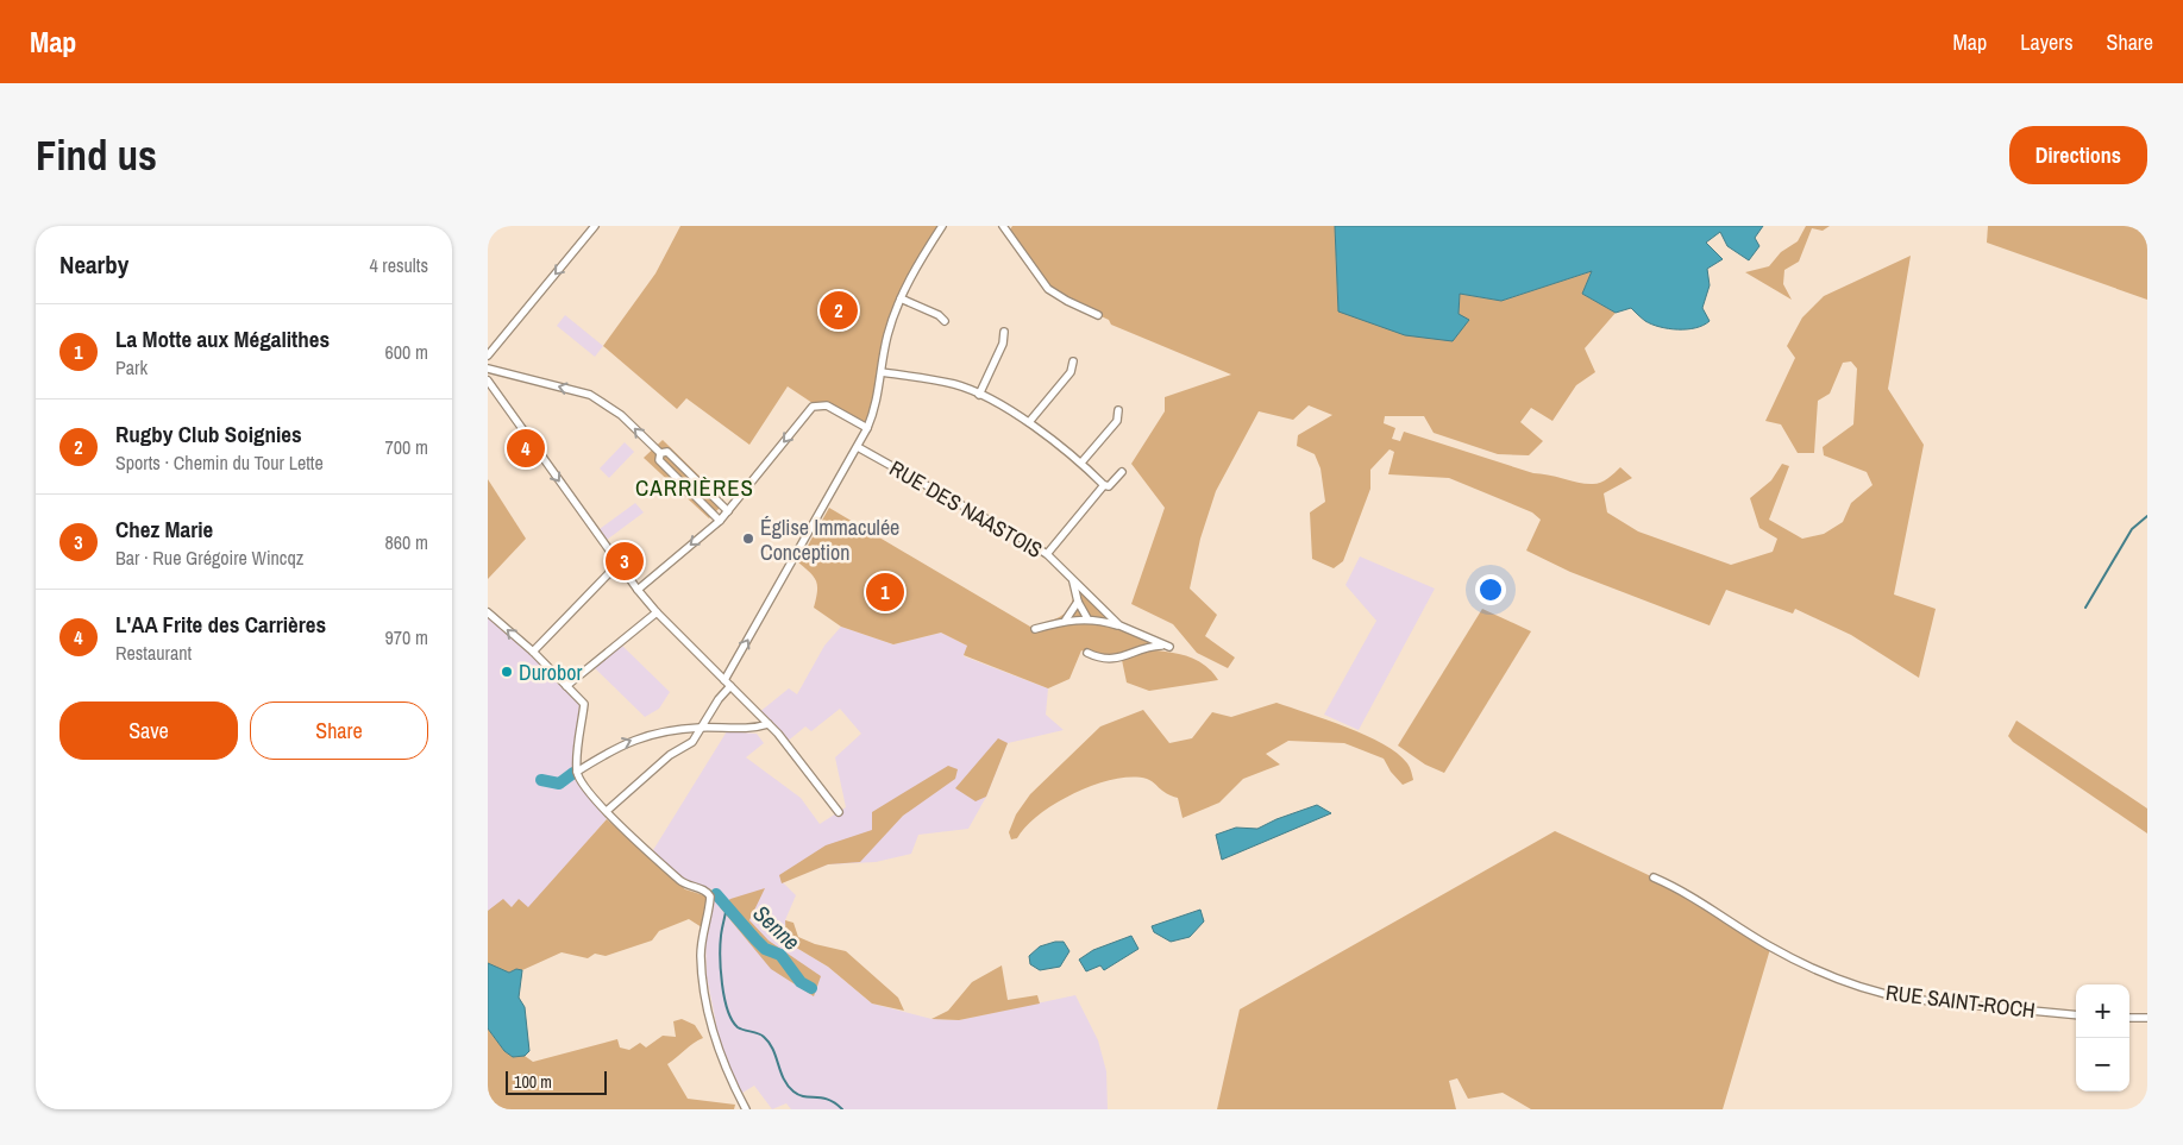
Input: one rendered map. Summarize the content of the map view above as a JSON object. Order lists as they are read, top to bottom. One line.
{"streets":{"street":["RUE DES NAASTOIS","RUE SAINT-ROCH"]},"districts":["CARRIÈRES"],"water":["Senne"],"places":["Église Immaculée Conception","Durobor"],"scale_bar":"100 m","page":{"header":"Map","nav":["Map","Layers","Share"],"buttons":["Directions",["Save","Share"]],"title":"Find us","heading":["Nearby","4 results"],"pins":["2","4","3","1"],"list":[{"mark":"1","name":"La Motte aux Mégalithes","note":"Park","value":"600 m"},{"mark":"2","name":"Rugby Club Soignies","note":"Sports · Chemin du Tour Lette","value":"700 m"},{"mark":"3","name":"Chez Marie","note":"Bar · Rue Grégoire Wincqz","value":"860 m"},{"mark":"4","name":"L'AA Frite des Carrières","note":"Restaurant","value":"970 m"}],"map_buttons":["+","−"],"scale":"100 m"}}
